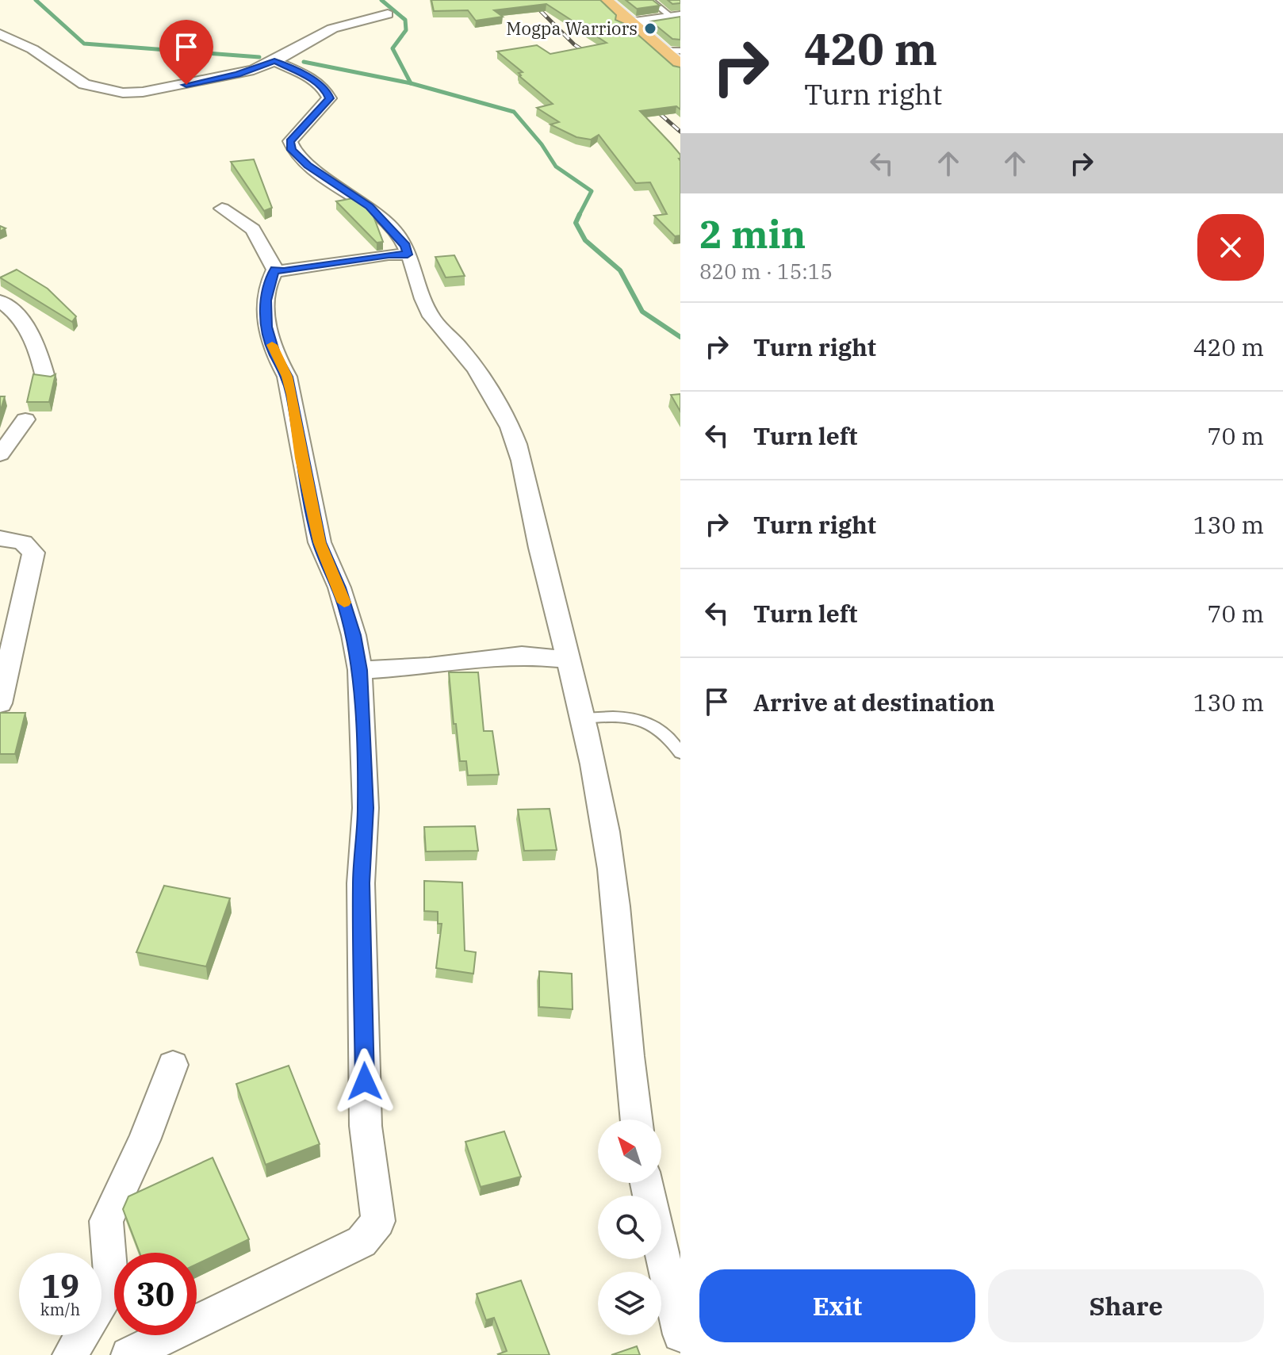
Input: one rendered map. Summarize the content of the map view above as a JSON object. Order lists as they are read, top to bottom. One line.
{"places":["Mogpa Warriors"],"north":"top left","page":{"turn":["420 m","Turn right"],"heading":["2 min","820 m · 15:15"],"list":[{"name":"Turn right","value":"420 m"},{"name":"Turn left","value":"70 m"},{"name":"Turn right","value":"130 m"},{"name":"Turn left","value":"70 m"},{"name":"Arrive at destination","value":"130 m"}],"speed":"19 km/h","limit":"30","buttons":["Exit","Share"]}}
